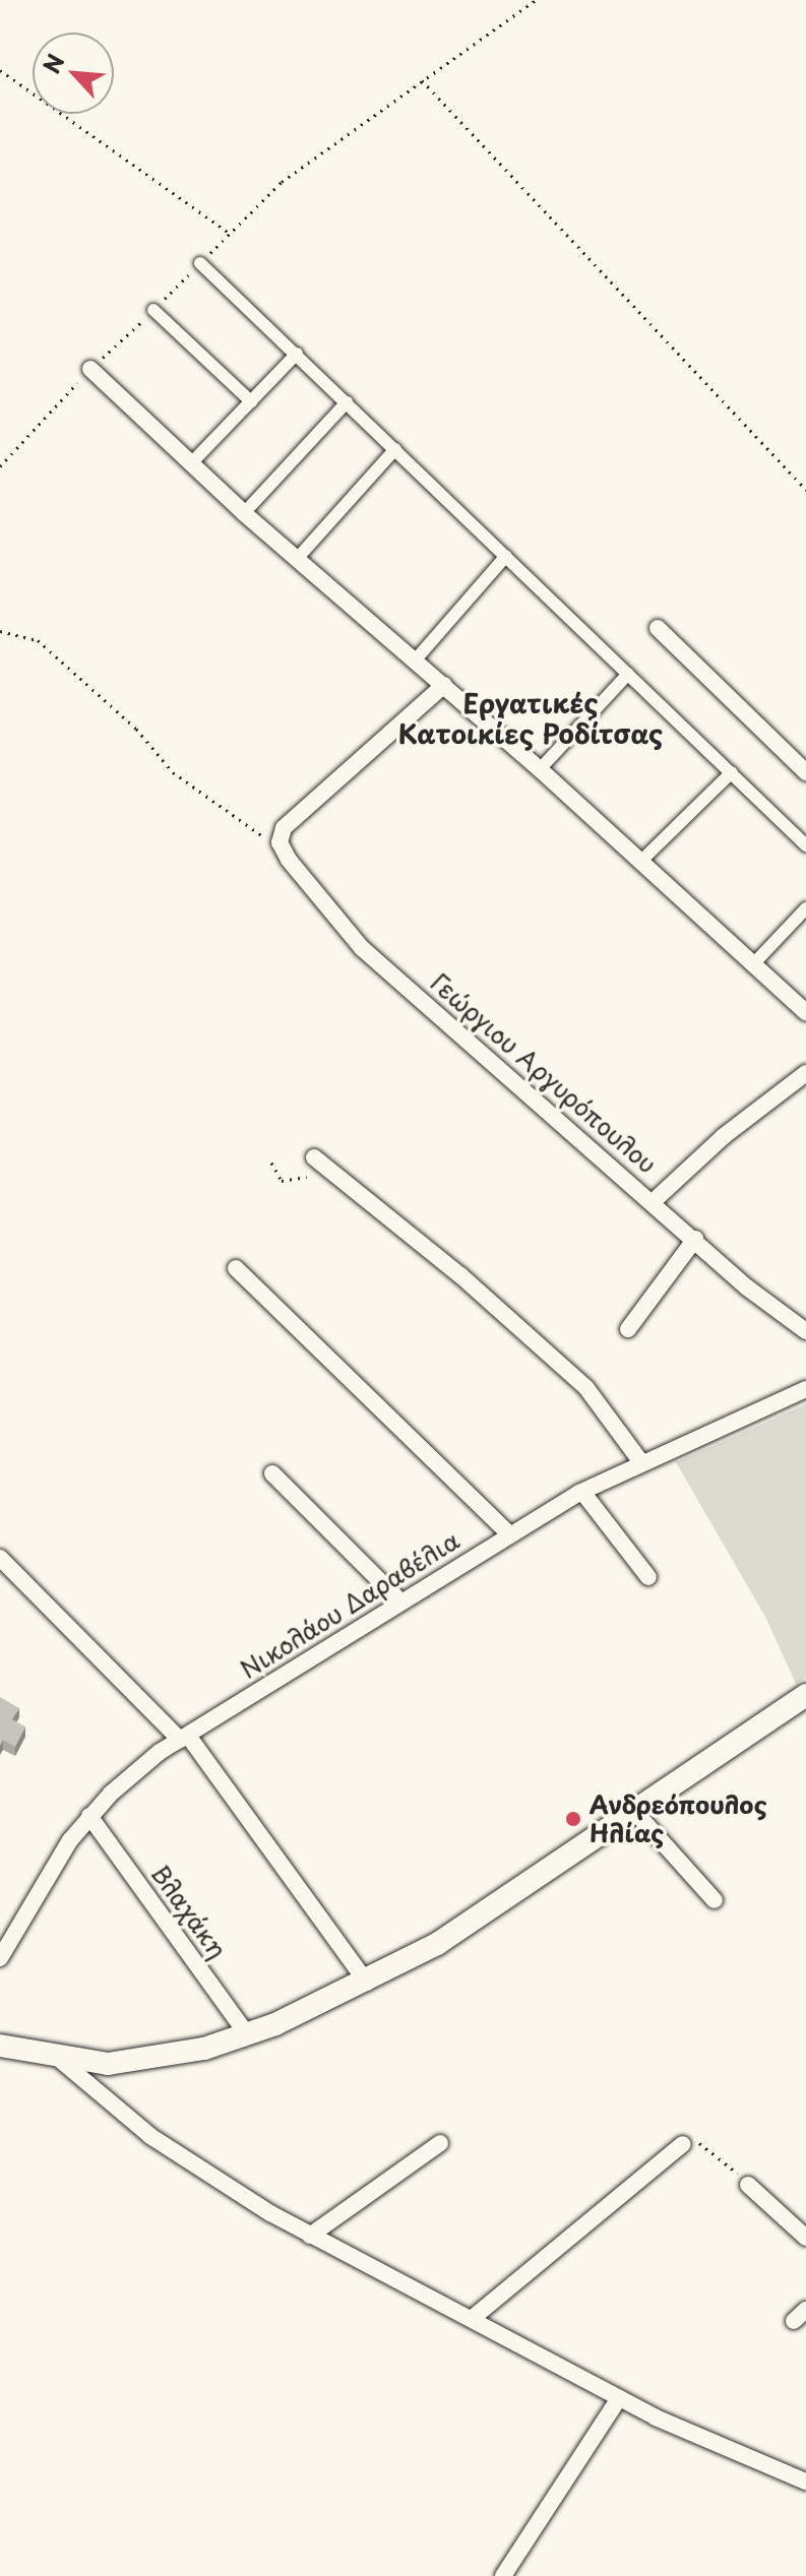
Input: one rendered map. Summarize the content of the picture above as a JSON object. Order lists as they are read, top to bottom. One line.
{"streets":{"street":["Γεώργιου Αργυρόπουλου","Νικολάου Δαραβέλια","Βλαχάκη"]},"crossings":[["Νικολάου Δαραβέλια","Βλαχάκη"]],"districts":["Εργατικές Κατοικίες Ροδίτσας"],"places":["Ανδρεόπουλος Ηλίας"],"north":"top left"}
